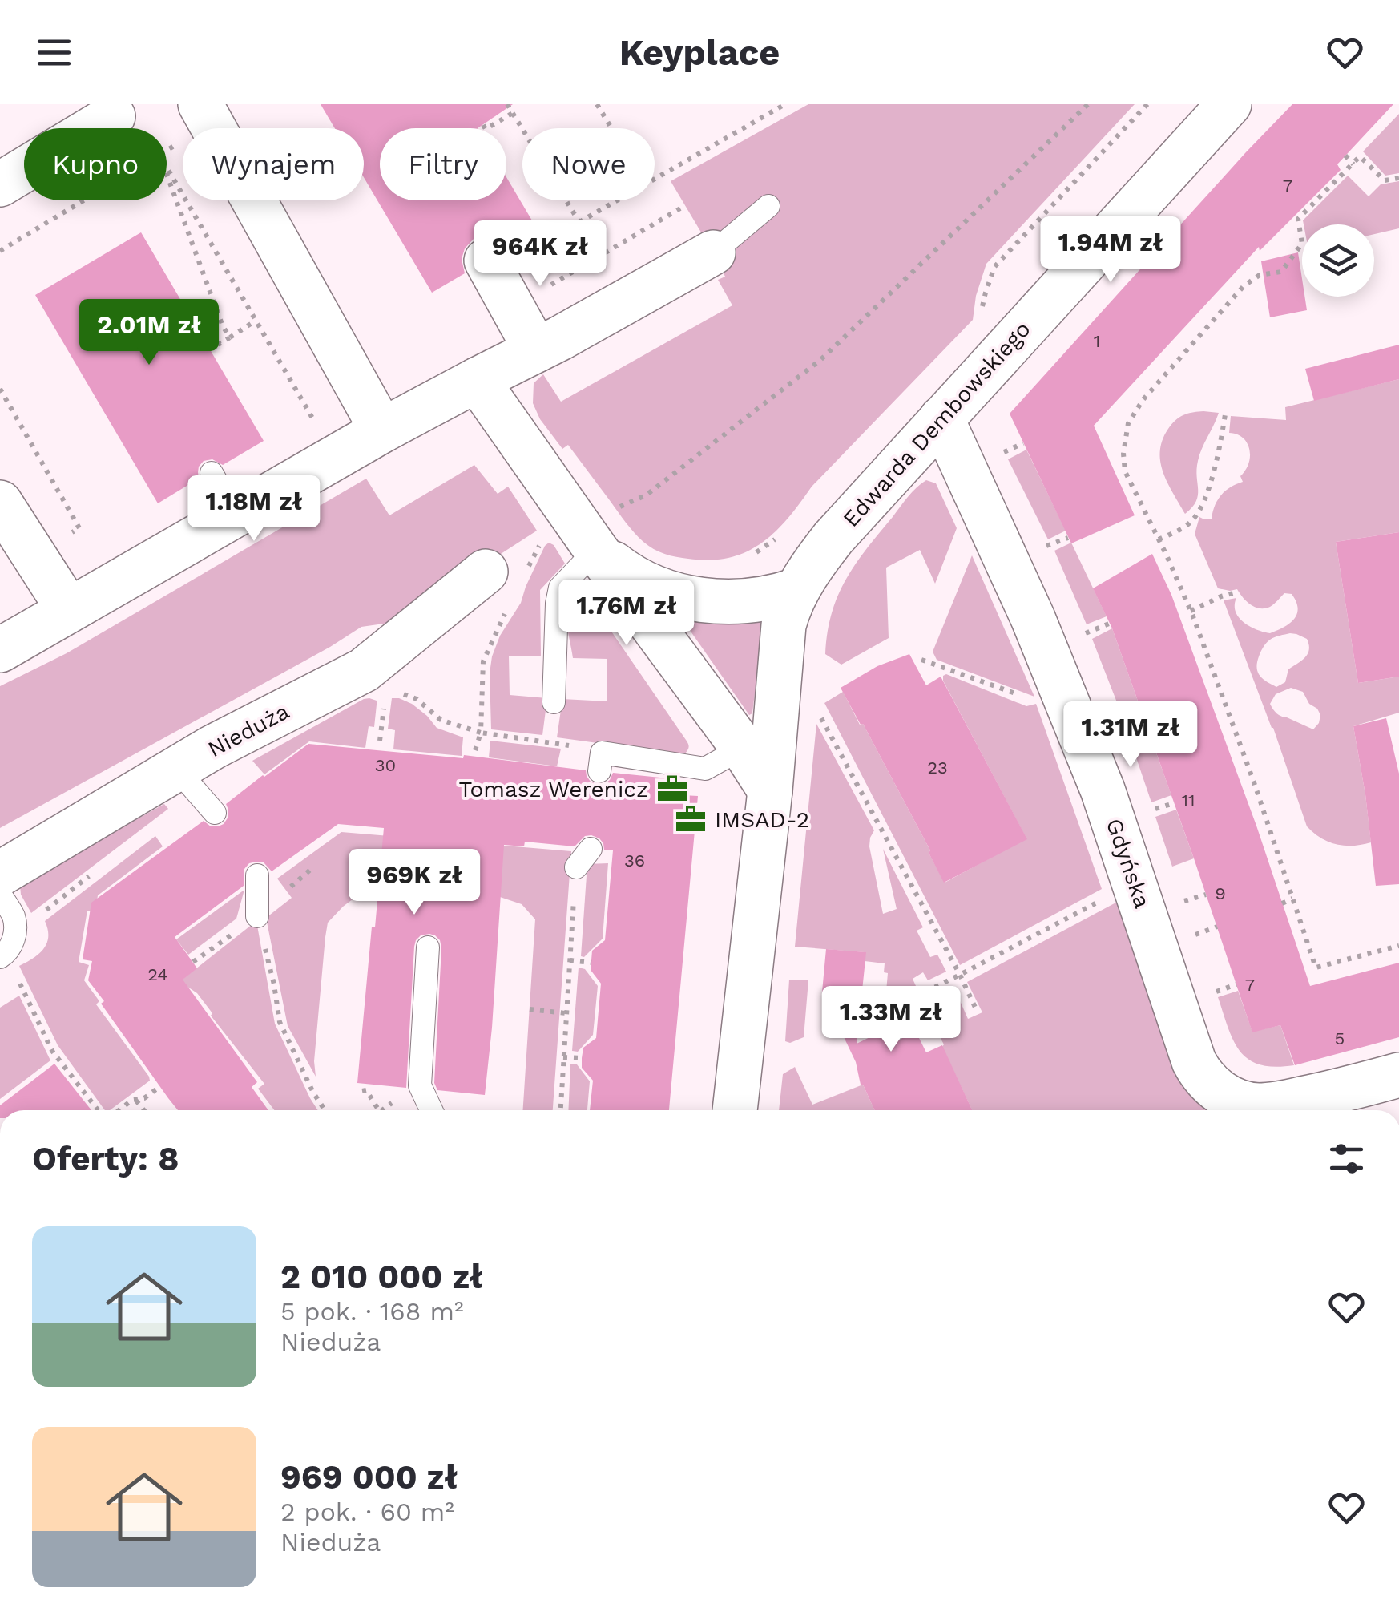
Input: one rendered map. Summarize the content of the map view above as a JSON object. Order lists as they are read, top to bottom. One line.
{"streets":{"street":["Edwarda Dembowskiego","Nieduża","Gdyńska"]},"crossings":[["Edwarda Dembowskiego","Gdyńska"]],"places":{"office":["Tomasz Werenicz","IMSAD-2"]},"house_numbers":["7","1","30","23","11","36","9","24","7","5"],"page":{"header":"Keyplace","chip":["Kupno","Wynajem","Filtry","Nowe"],"price":["1.94M zł","964K zł","2.01M zł","1.18M zł","1.76M zł","1.31M zł","969K zł","1.33M zł"],"heading":"Oferty: 8","list":[{"name":"2 010 000 zł","note":"5 pok. · 168 m² · Nieduża"},{"name":"969 000 zł","note":"2 pok. · 60 m² · Nieduża"}]}}
